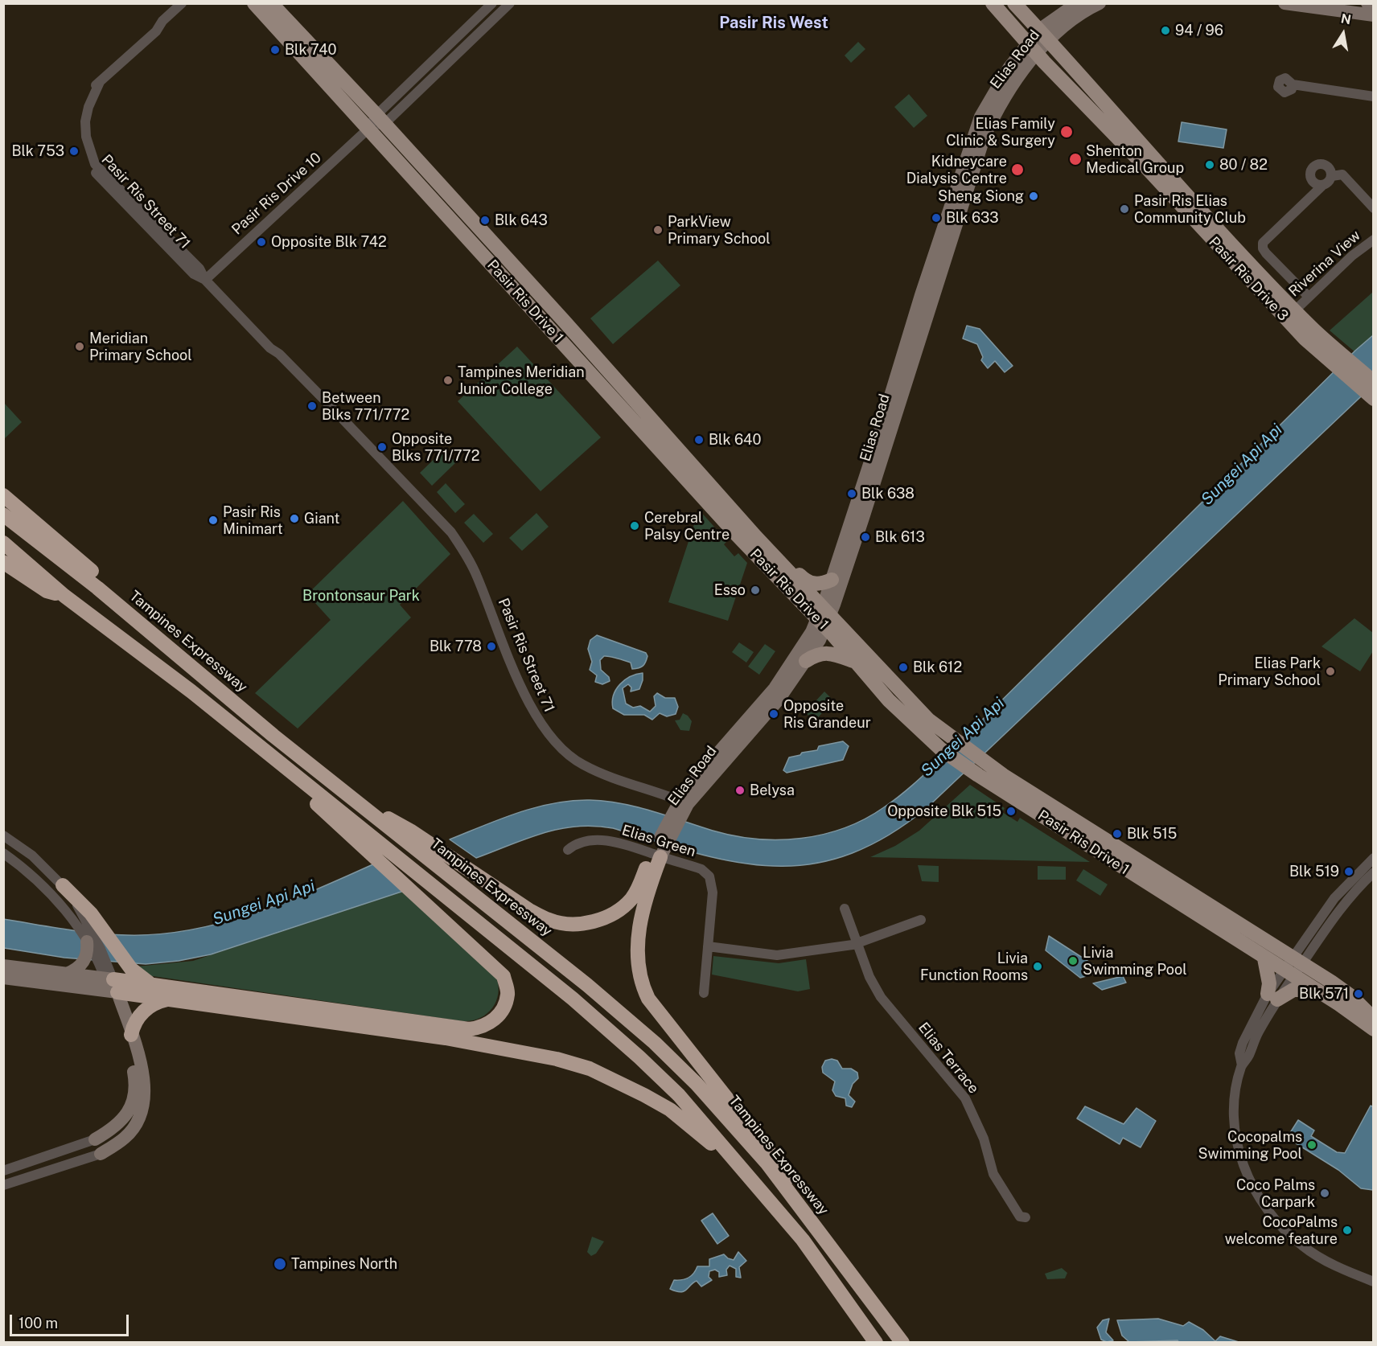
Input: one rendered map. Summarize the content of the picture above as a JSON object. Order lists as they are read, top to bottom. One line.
{"streets":{"highway":["Tampines Expressway"],"main road":["Elias Road","Pasir Ris Drive 3","Pasir Ris Drive 1"],"street":["Pasir Ris Drive 10","Pasir Ris Street 71","Riverina View","Elias Green","Elias Terrace"]},"crossings":[["Elias Road","Pasir Ris Street 71"],["Elias Road","Pasir Ris Drive 3"],["Elias Road","Pasir Ris Drive 1"],["Elias Road","Elias Green"],["Pasir Ris Drive 10","Pasir Ris Street 71"],["Pasir Ris Drive 10","Pasir Ris Drive 1"],["Riverina View","Pasir Ris Drive 3"]],"districts":["Pasir Ris West"],"water":["Sungei Api Api"],"parks":["Brontonsaur Park"],"places":["94 / 96","Blk 740","Elias Family Clinic & Surgery","Blk 753","Shenton Medical Group","80 / 82","Kidneycare Dialysis Centre","Sheng Siong","Pasir Ris Elias Community Club","Blk 633","Blk 643","ParkView Primary School","Opposite Blk 742","Meridian Primary School","Tampines Meridian Junior College","Between Blks 771/772","Blk 640","Opposite Blks 771/772","Blk 638","Giant","Pasir Ris Minimart","Cerebral Palsy Centre","Blk 613","Esso","Blk 778","Blk 612","Elias Park Primary School","Opposite Ris Grandeur","Belysa","Opposite Blk 515","Blk 515","Blk 519","Livia Swimming Pool","Livia Function Rooms","Blk 571","Cocopalms Swimming Pool","Coco Palms Carpark","CocoPalms welcome feature","Tampines North"],"scale_bar":"100 m","north":"top"}
